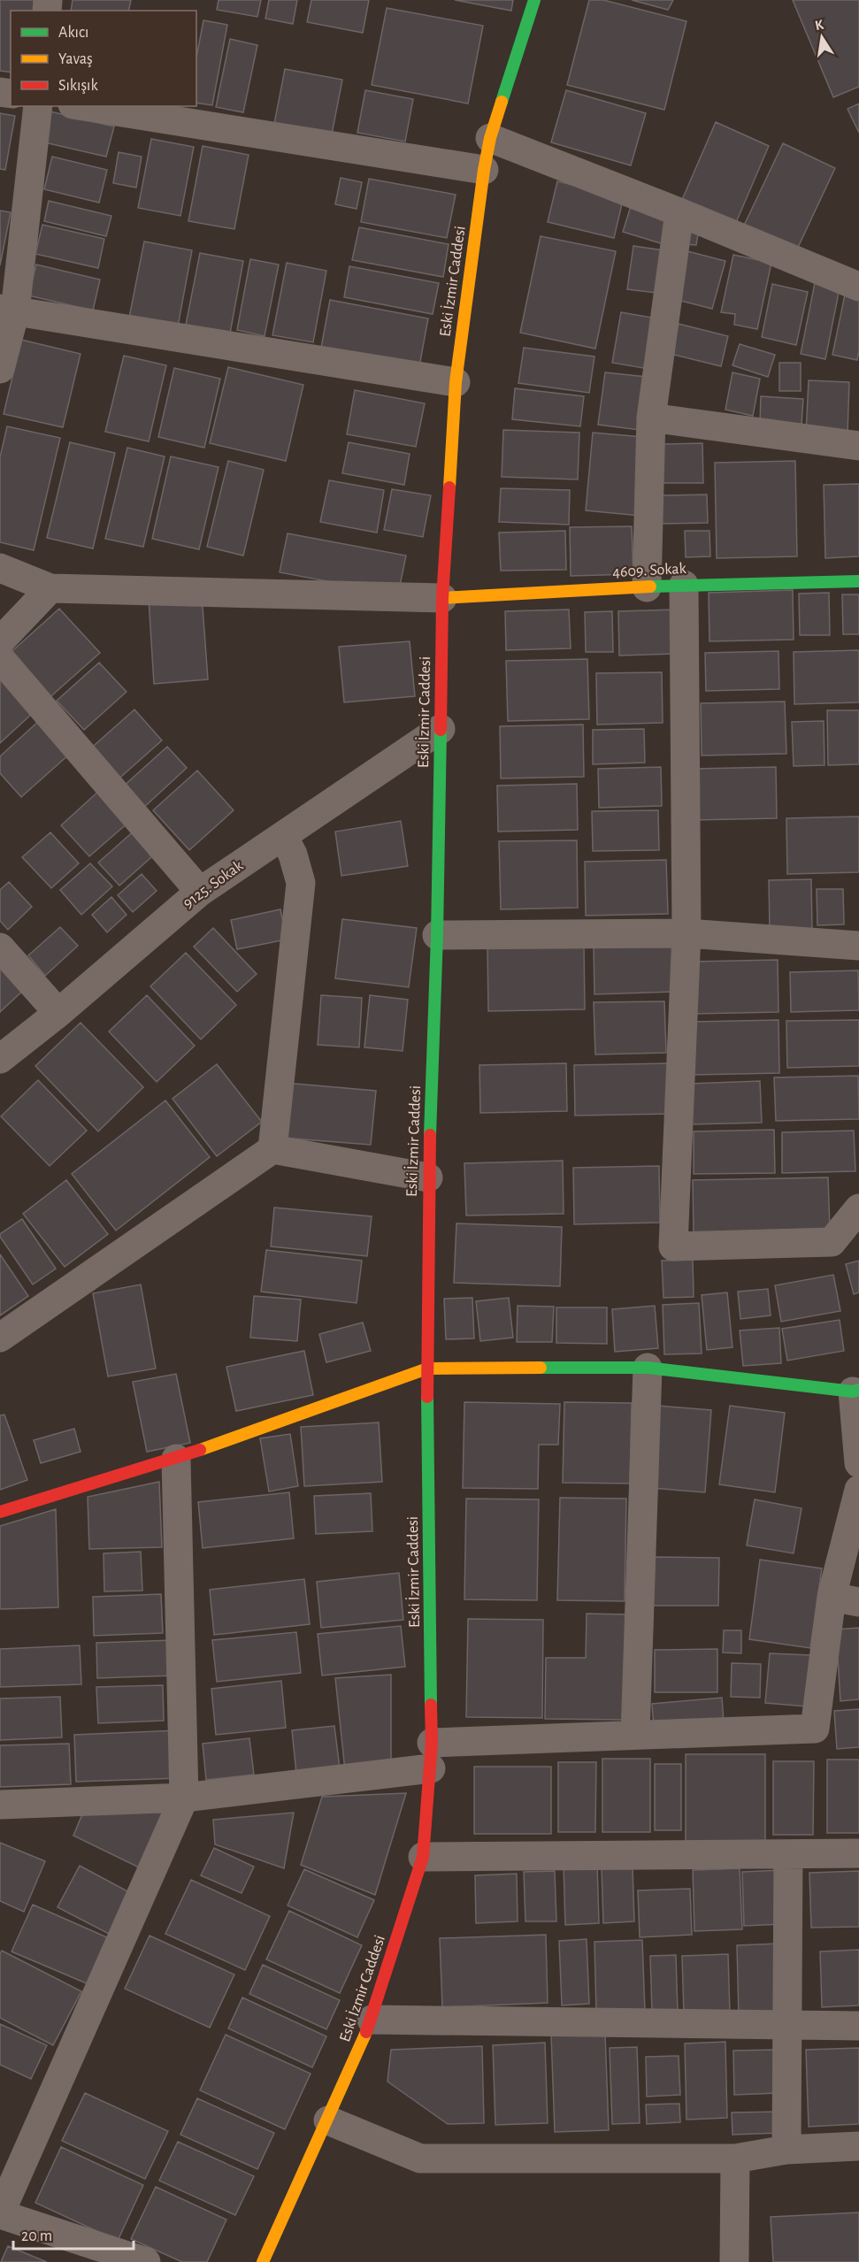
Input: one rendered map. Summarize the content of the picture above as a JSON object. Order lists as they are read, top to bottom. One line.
{"streets":{"main road":["Eski İzmir Caddesi","4609. Sokak"],"street":["9125. Sokak"]},"crossings":[["Eski İzmir Caddesi","4609. Sokak"],["Eski İzmir Caddesi","9125. Sokak"]],"legend":["Akıcı","Yavaş","Sıkışık"],"scale_bar":"20 m","north":"top"}
